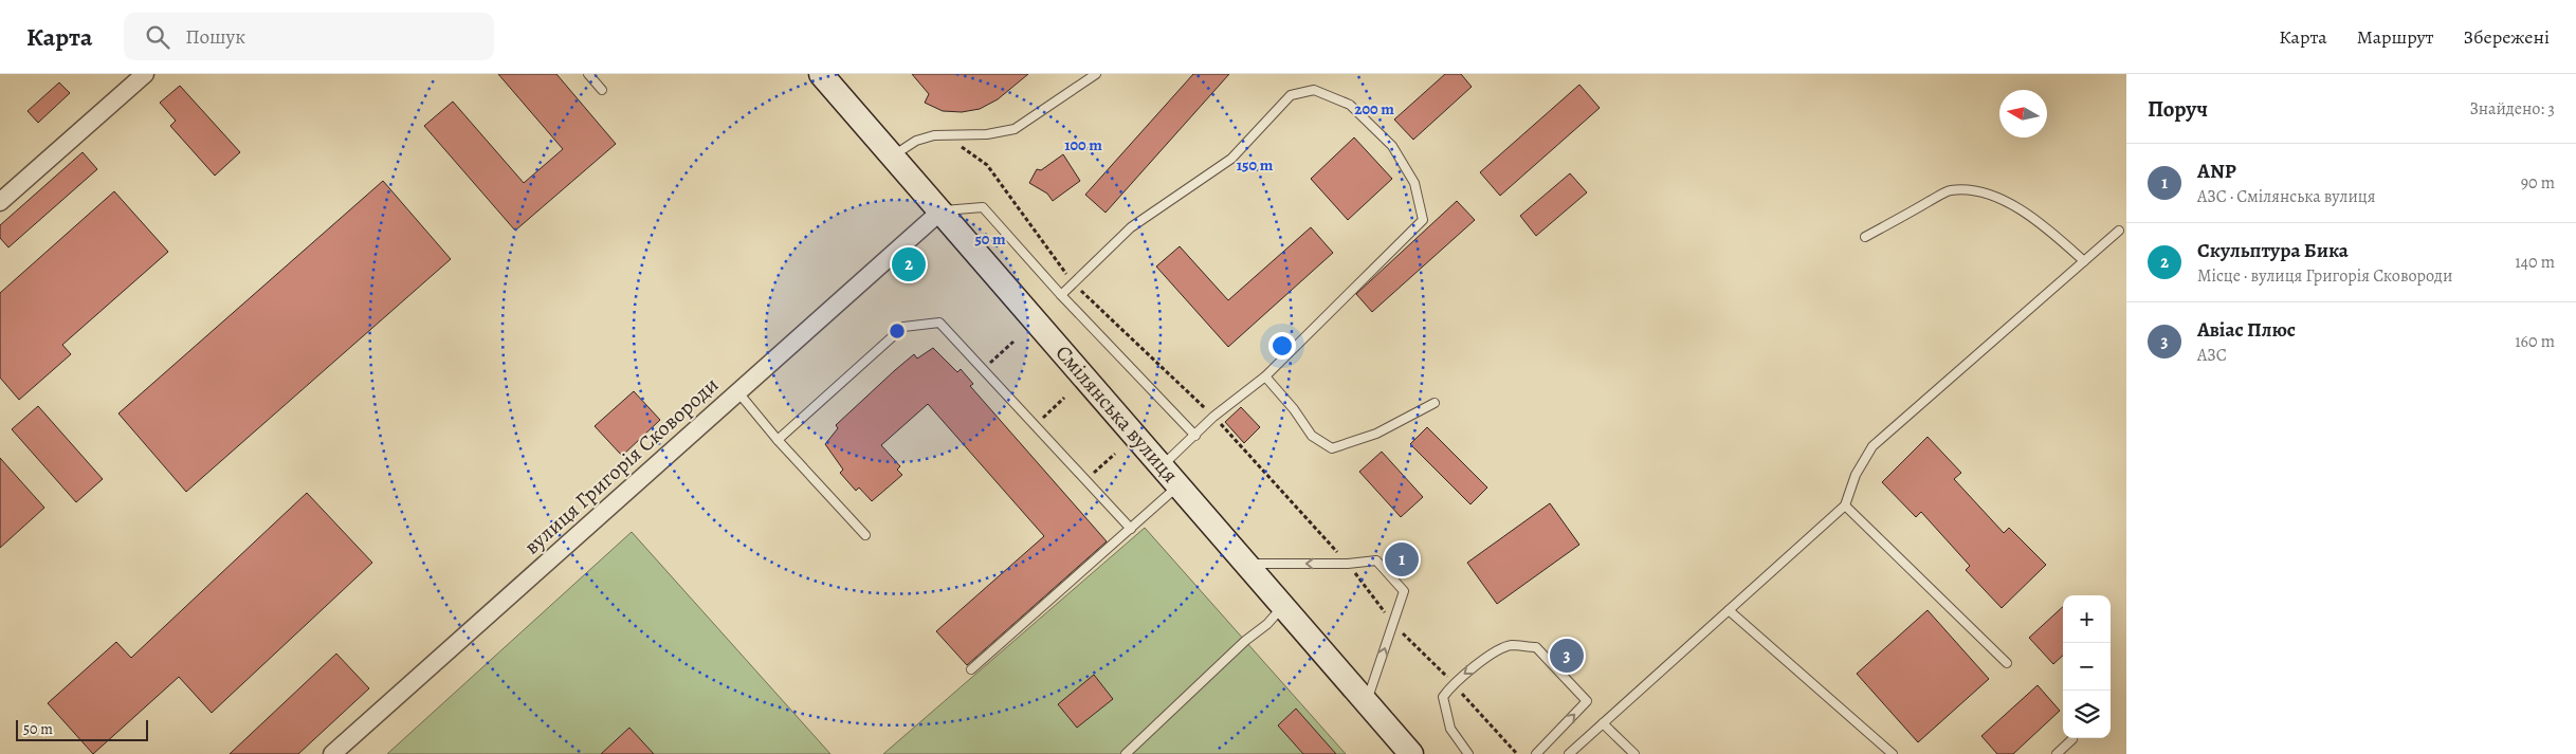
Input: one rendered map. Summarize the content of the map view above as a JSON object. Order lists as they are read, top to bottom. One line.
{"streets":{"main road":["Смілянська вулиця"],"street":["вулиця Григорія Сковороди"]},"crossings":[["Смілянська вулиця","вулиця Григорія Сковороди"]],"scale_bar":"50 m","north":"left","page":{"header":"Карта","search":"Пошук","nav":["Карта","Маршрут","Збережені"],"heading":["Поруч","Знайдено: 3"],"list":[{"mark":"1","name":"ANP","note":"АЗС · Смілянська вулиця","value":"90 m"},{"mark":"2","name":"Cкульптура Бика","note":"Місце · вулиця Григорія Сковороди","value":"140 m"},{"mark":"3","name":"Авіас Плюс","note":"АЗС","value":"160 m"}],"pins":["2","1","3"],"map_buttons":["+","−"],"scale":"50 m"},"rings":["200 m","100 m","150 m","50 m"]}
